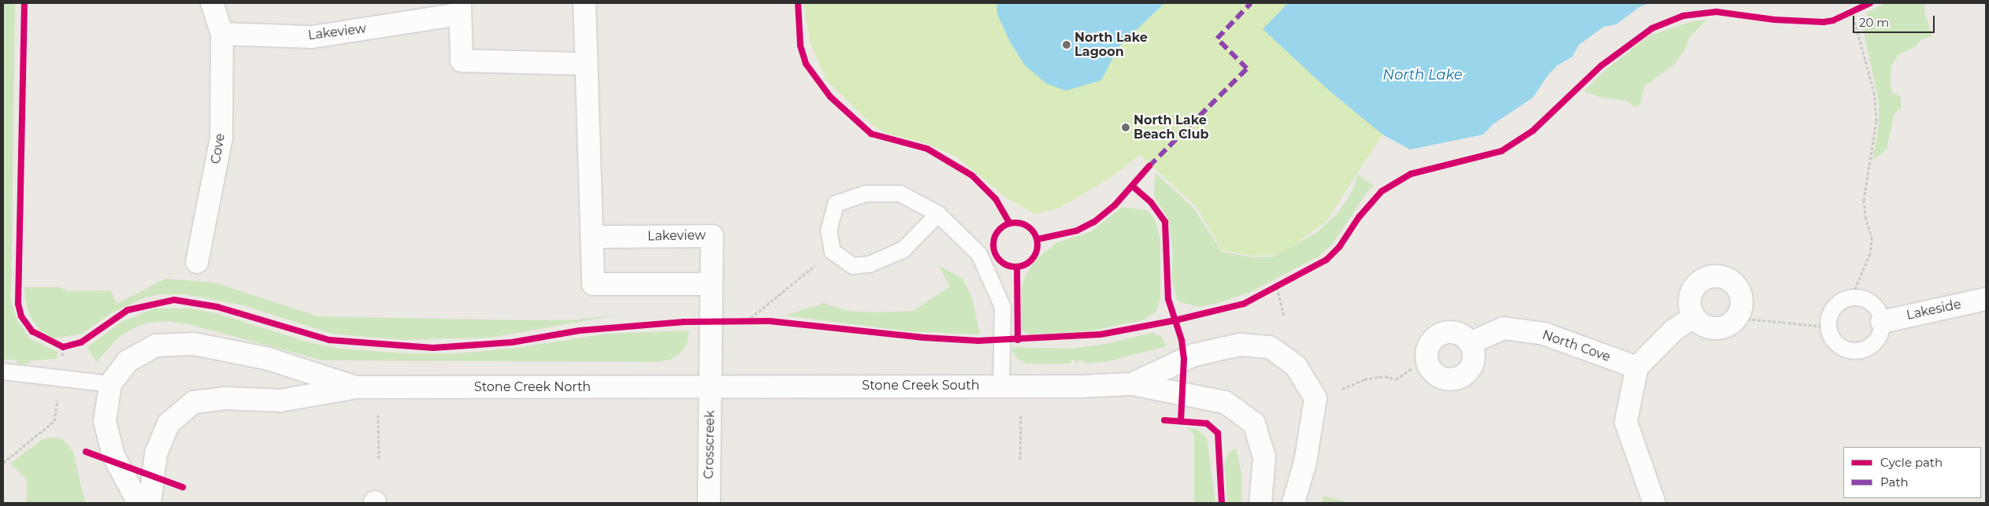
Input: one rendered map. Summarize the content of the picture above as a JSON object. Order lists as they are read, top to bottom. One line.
{"streets":{"street":["Lakeview","Cove","Lakeside","North Cove","Stone Creek South","Stone Creek North","Crosscreek"]},"crossings":[["Lakeview","Cove"],["Lakeview","Stone Creek South"],["Lakeview","Stone Creek North"],["Lakeview","Crosscreek"],["Stone Creek South","Stone Creek North"],["Stone Creek South","Crosscreek"],["Stone Creek North","Crosscreek"]],"water":["North Lake"],"places":["North Lake Lagoon","North Lake Beach Club"],"legend":["Cycle path","Path"],"scale_bar":"20 m"}
